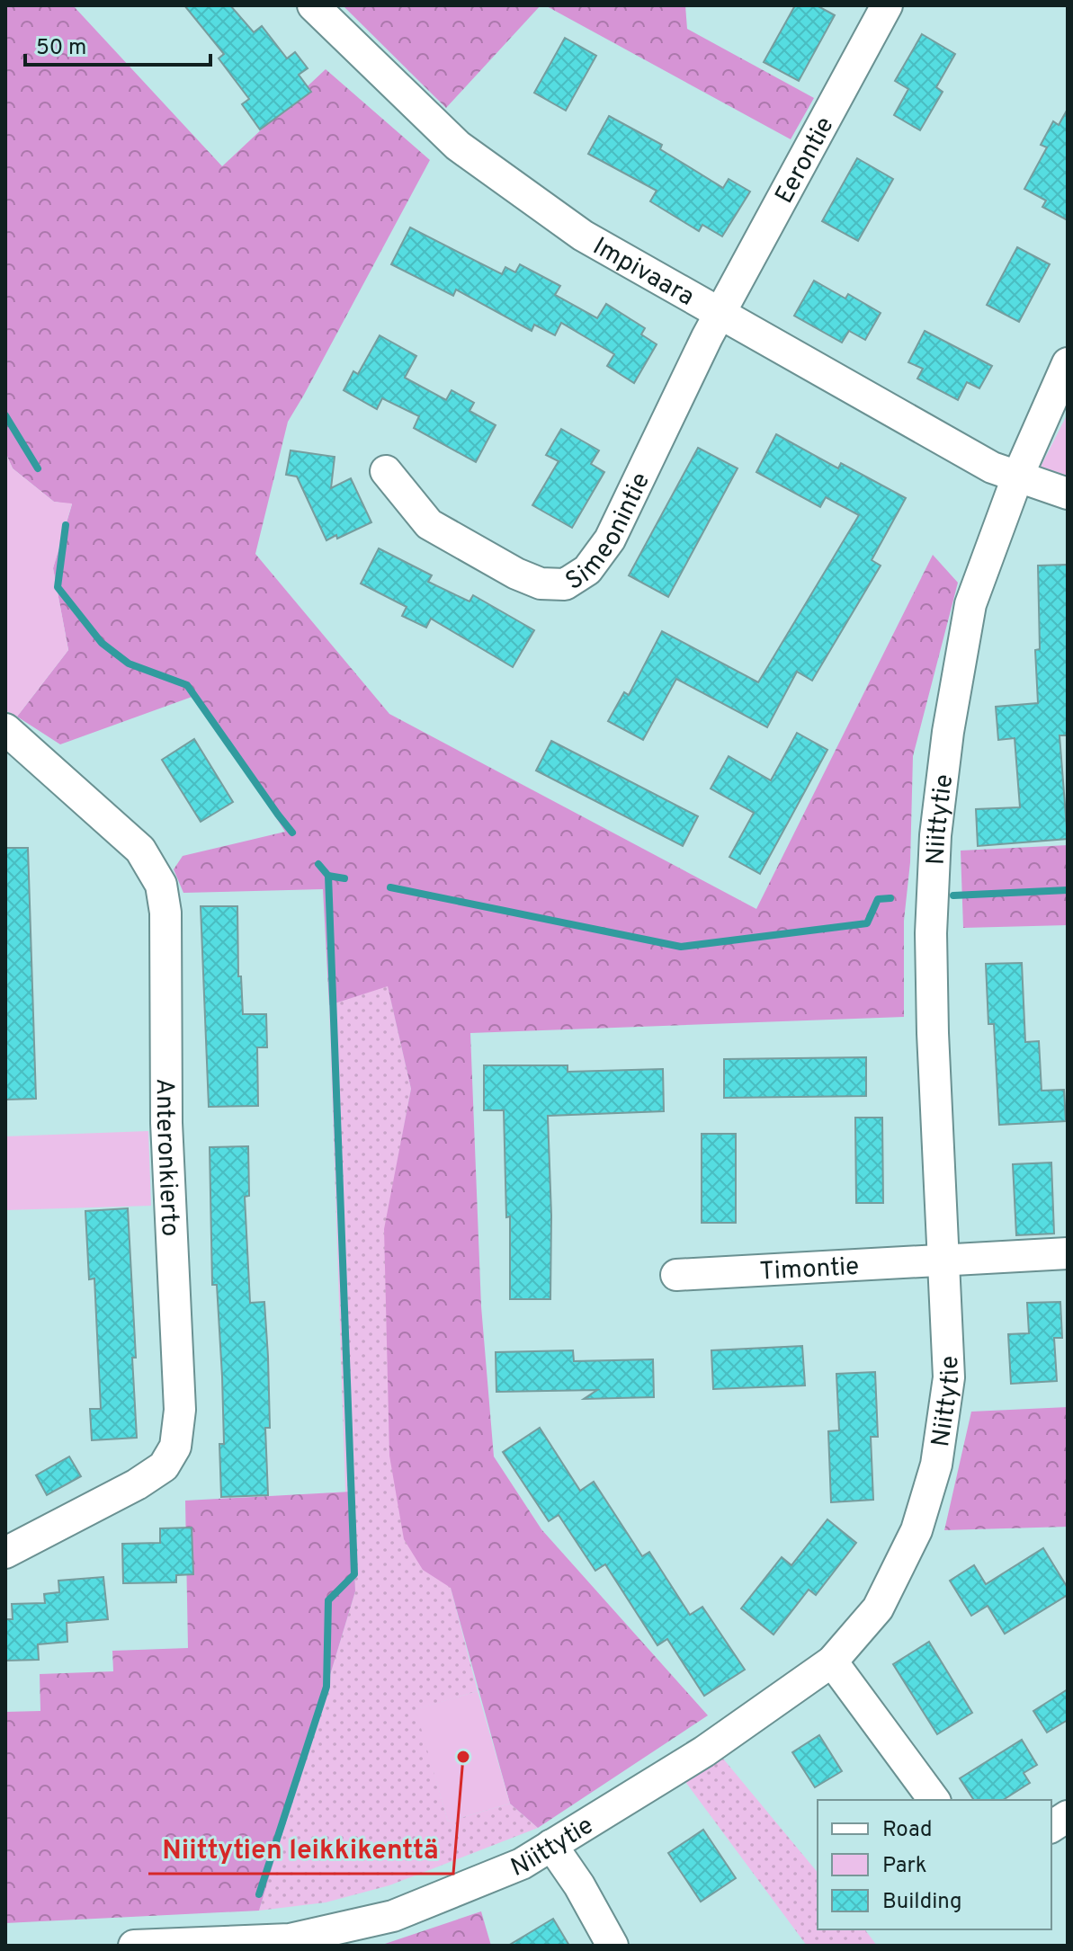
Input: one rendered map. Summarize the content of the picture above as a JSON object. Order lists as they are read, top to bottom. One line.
{"streets":{"street":["Eerontie","Impivaara","Simeonintie","Niittytie","Anteronkierto","Timontie"]},"crossings":[["Eerontie","Impivaara"],["Eerontie","Simeonintie"],["Impivaara","Simeonintie"],["Impivaara","Niittytie"],["Niittytie","Timontie"]],"places":["Niittytien leikkikenttä"],"legend":["Road","Park","Building"],"scale_bar":"50 m"}
